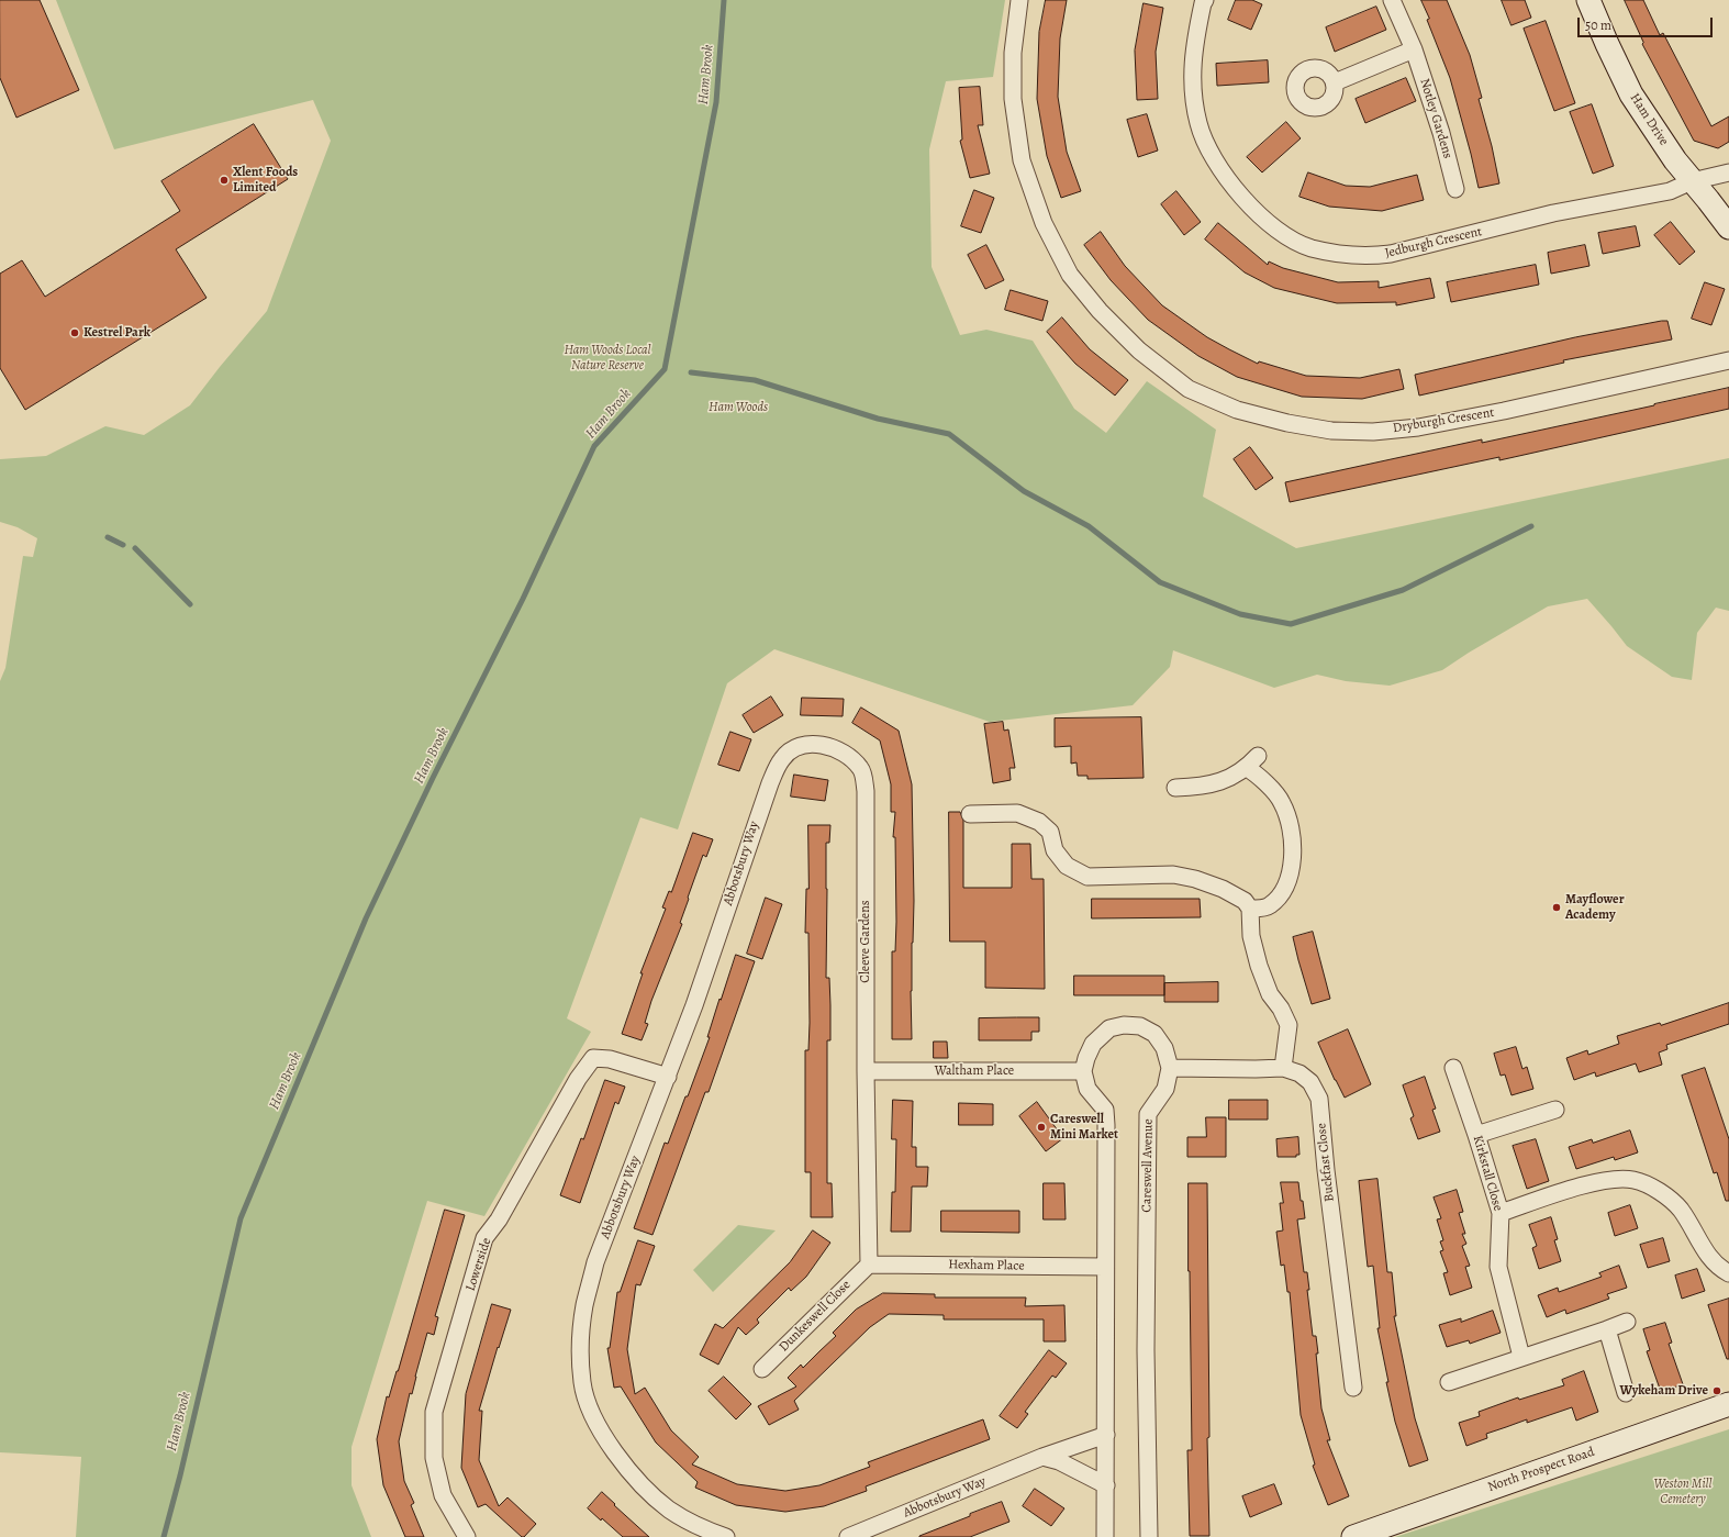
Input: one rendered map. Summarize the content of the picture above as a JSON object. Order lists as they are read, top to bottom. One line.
{"streets":{"street":["Notley Gardens","Ham Drive","Jedburgh Crescent","Dryburgh Crescent","Abbotsbury Way","Cleeve Gardens","Waltham Place","Buckfast Close","Careswell Avenue","Kirkstall Close","Lowerside","Hexham Place","Dunkeswell Close","North Prospect Road"]},"crossings":[["Ham Drive","Jedburgh Crescent"],["Abbotsbury Way","Cleeve Gardens"],["Abbotsbury Way","Lowerside"],["Cleeve Gardens","Waltham Place"],["Cleeve Gardens","Hexham Place"],["Cleeve Gardens","Dunkeswell Close"],["Buckfast Close","Careswell Avenue"],["Hexham Place","Dunkeswell Close"]],"water":["Ham Brook"],"parks":["Ham Woods Local Nature Reserve","Ham Woods","Weston Mill Cemetery"],"places":["Xlent Foods Limited","Kestrel Park","Mayflower Academy","Careswell Mini Market","Wykeham Drive"],"scale_bar":"50 m"}
